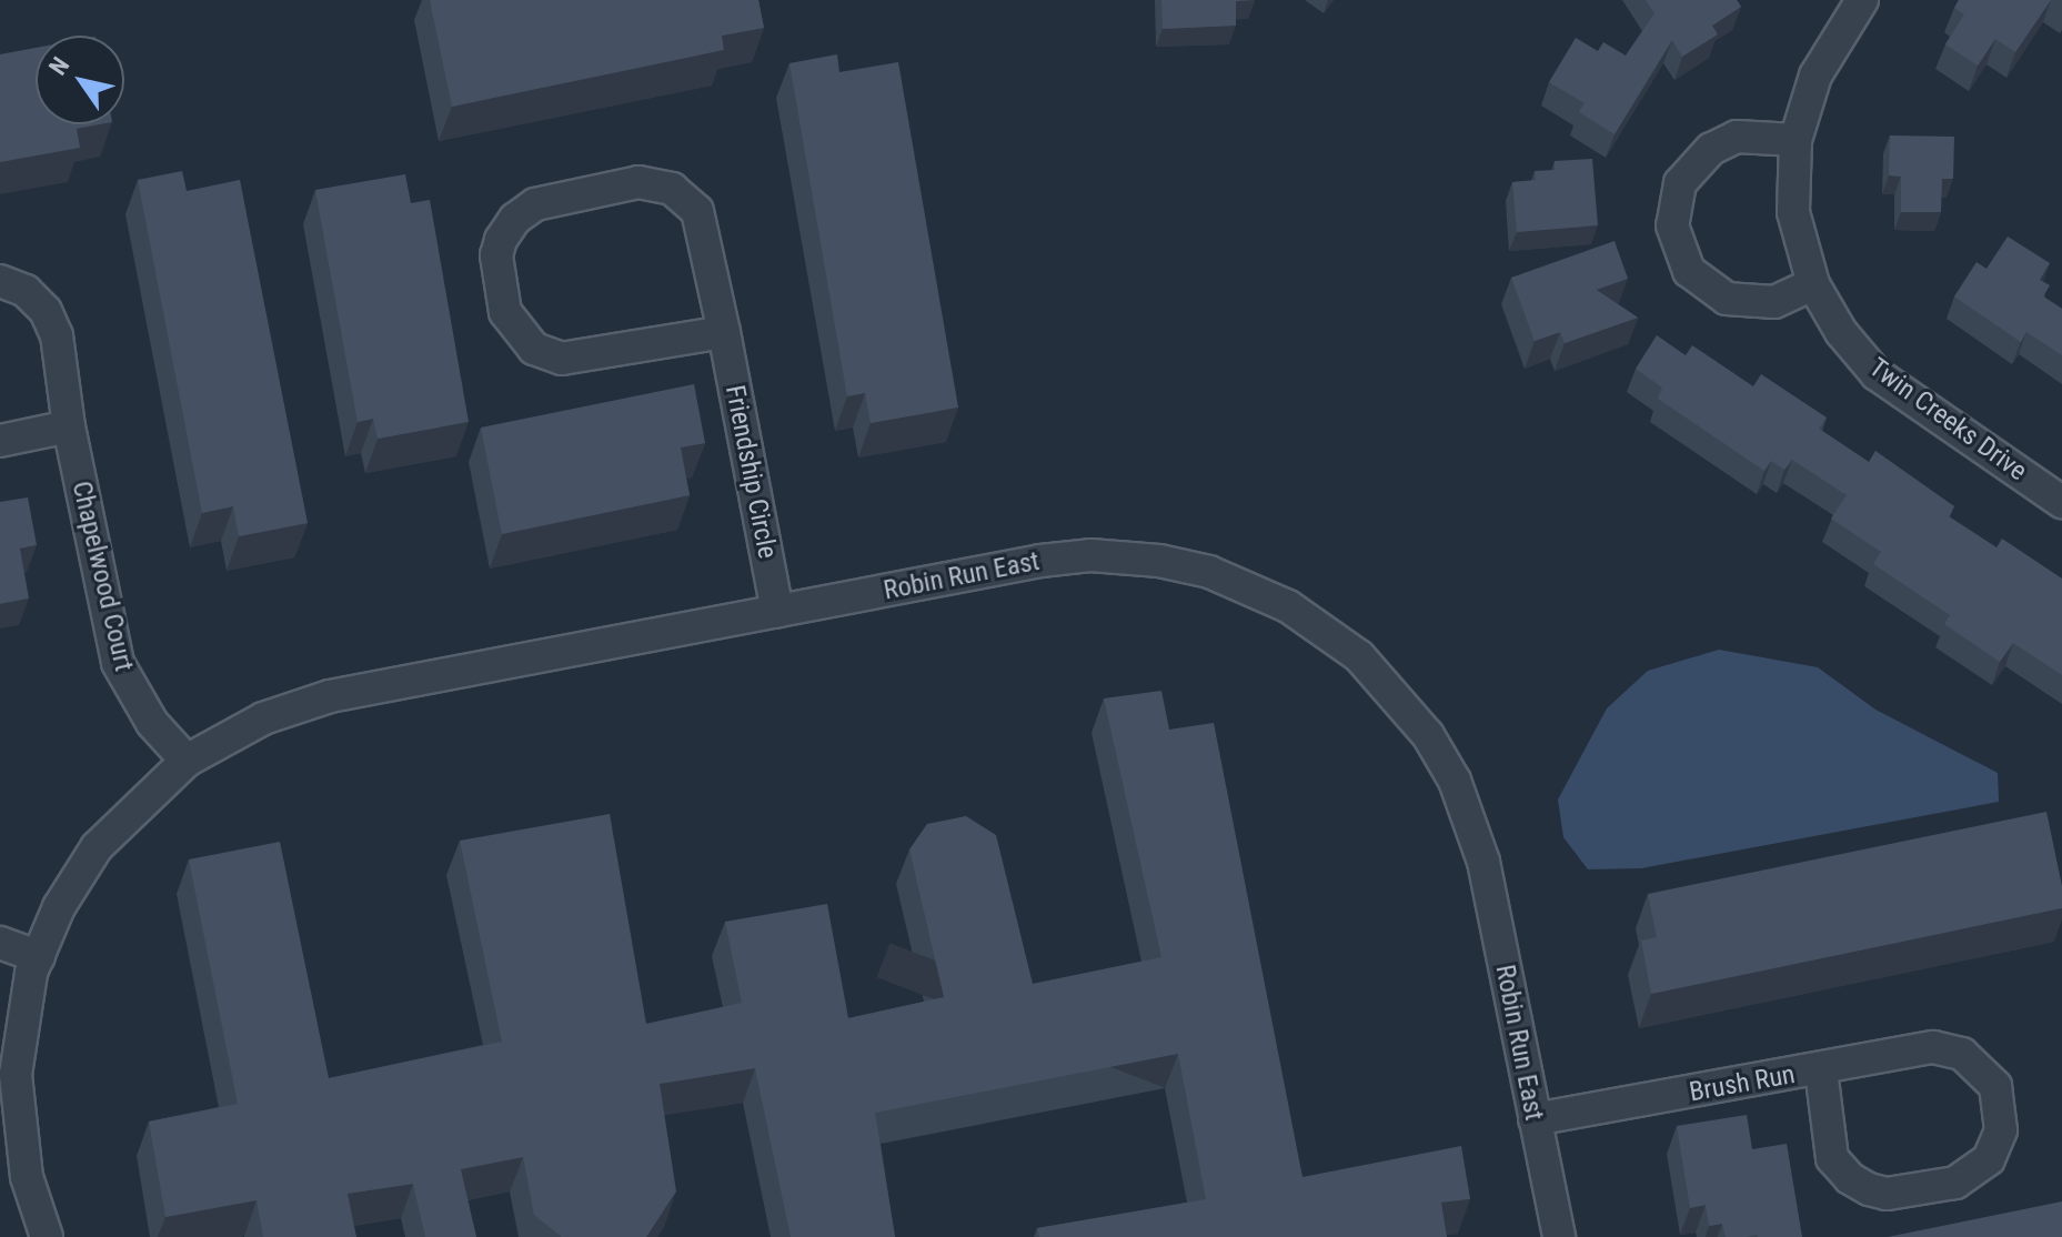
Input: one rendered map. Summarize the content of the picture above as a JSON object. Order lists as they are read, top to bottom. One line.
{"streets":{"street":["Twin Creeks Drive","Friendship Circle","Chapelwood Court","Robin Run East","Brush Run"]},"crossings":[["Friendship Circle","Robin Run East"],["Chapelwood Court","Robin Run East"],["Robin Run East","Brush Run"]],"north":"top left"}
